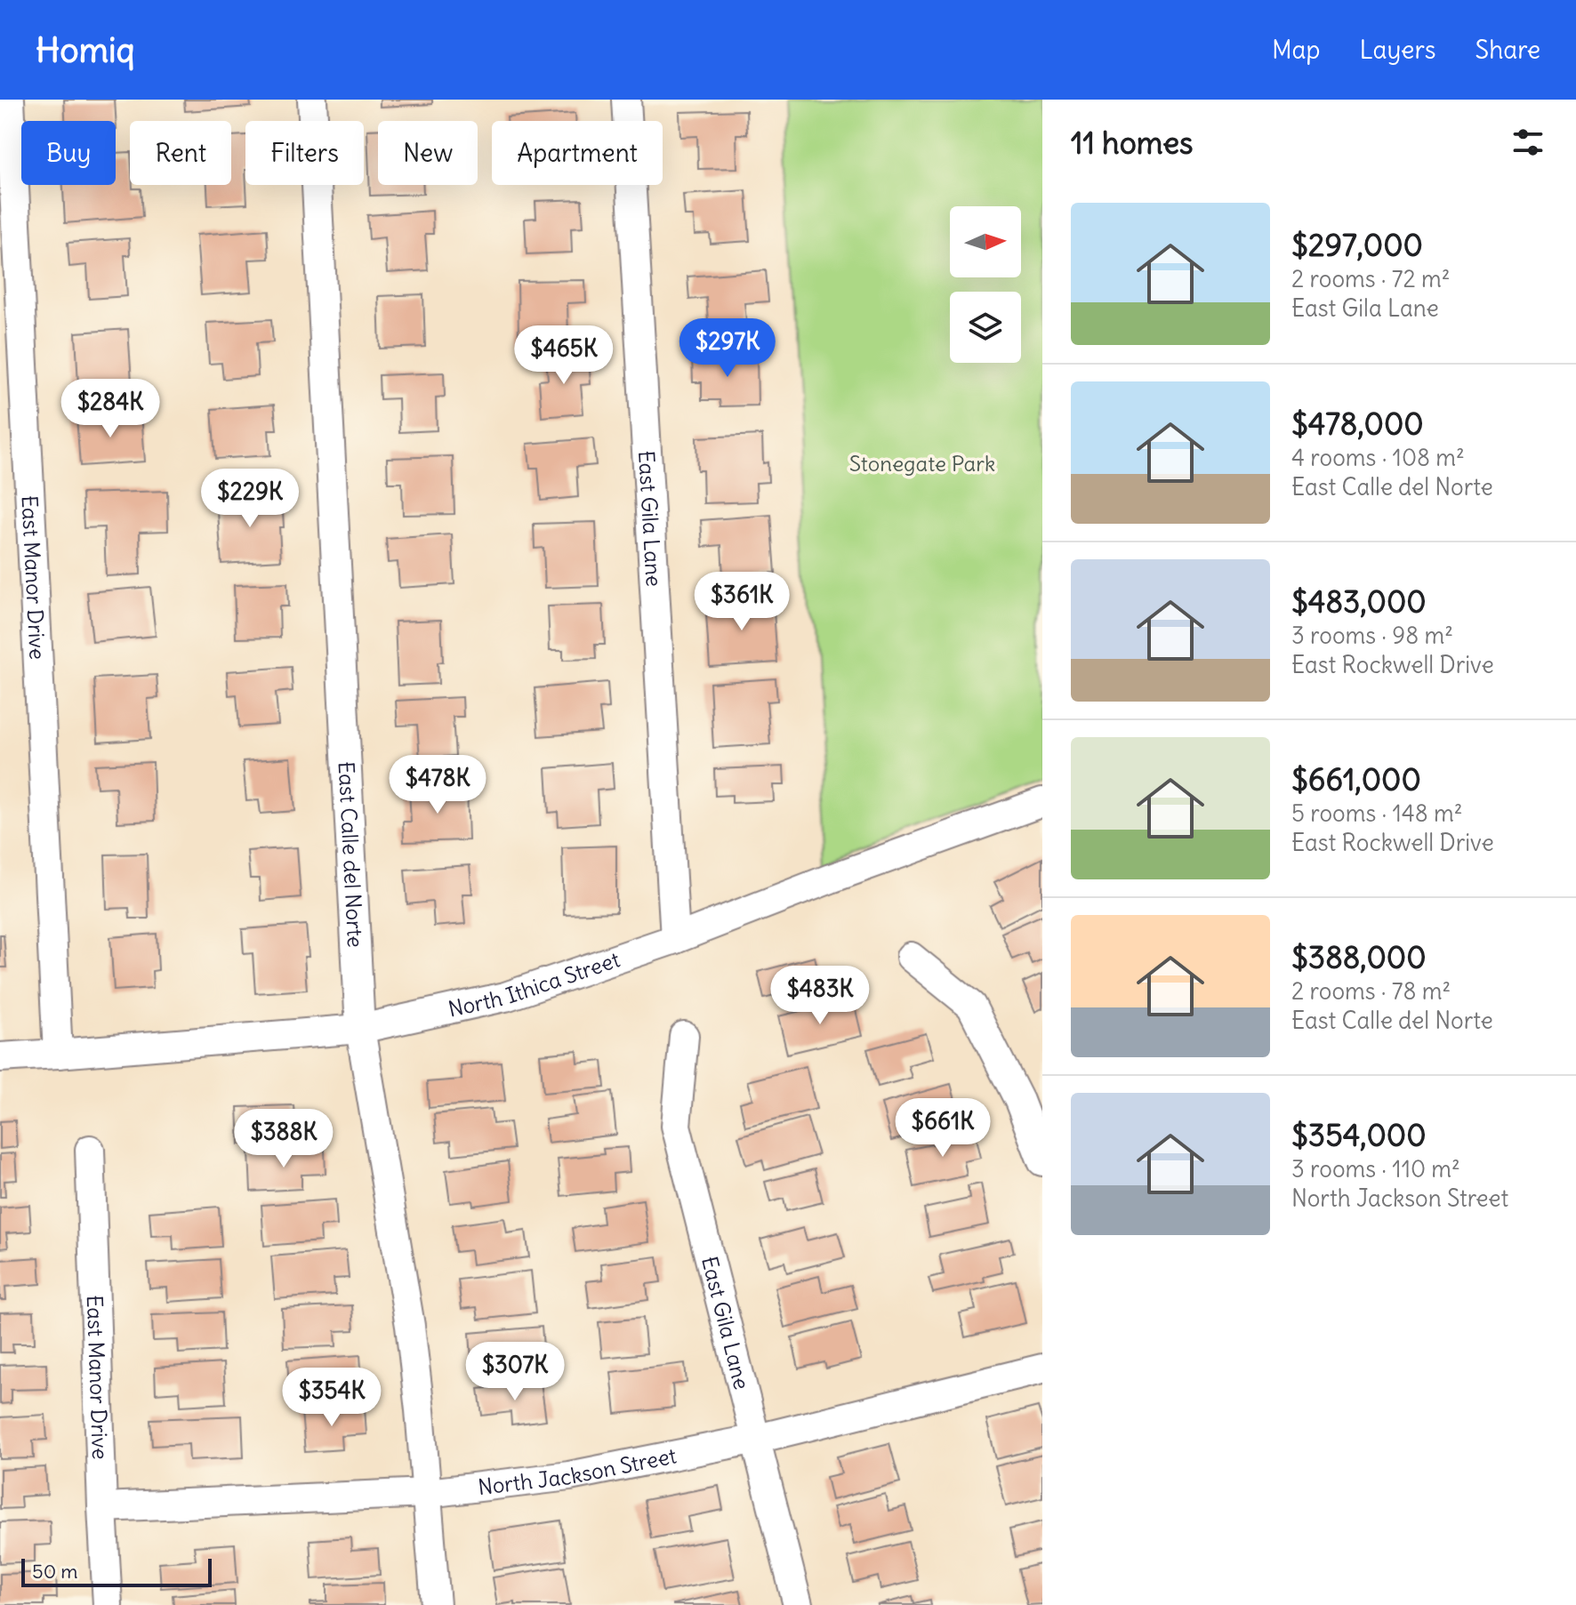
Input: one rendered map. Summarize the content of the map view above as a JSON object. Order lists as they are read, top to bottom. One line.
{"streets":{"street":["East Gila Lane","East Manor Drive","East Calle del Norte","North Ithica Street","North Jackson Street"]},"crossings":[["East Gila Lane","North Ithica Street"],["East Gila Lane","North Jackson Street"],["East Manor Drive","North Ithica Street"],["East Manor Drive","North Jackson Street"],["East Calle del Norte","North Ithica Street"],["East Calle del Norte","North Jackson Street"]],"parks":["Stonegate Park"],"scale_bar":"50 m","north":"right","page":{"header":"Homiq","nav":["Map","Layers","Share"],"heading":"11 homes","chip":["Buy","Rent","Filters","New","Apartment"],"list":[{"name":"$297,000","note":"2 rooms · 72 m² · East Gila Lane"},{"name":"$478,000","note":"4 rooms · 108 m² · East Calle del Norte"},{"name":"$483,000","note":"3 rooms · 98 m² · East Rockwell Drive"},{"name":"$661,000","note":"5 rooms · 148 m² · East Rockwell Drive"},{"name":"$388,000","note":"2 rooms · 78 m² · East Calle del Norte"},{"name":"$354,000","note":"3 rooms · 110 m² · North Jackson Street"}],"price":["$297K","$465K","$284K","$229K","$361K","$478K","$483K","$661K","$388K","$307K","$354K"],"scale":"50 m"}}
